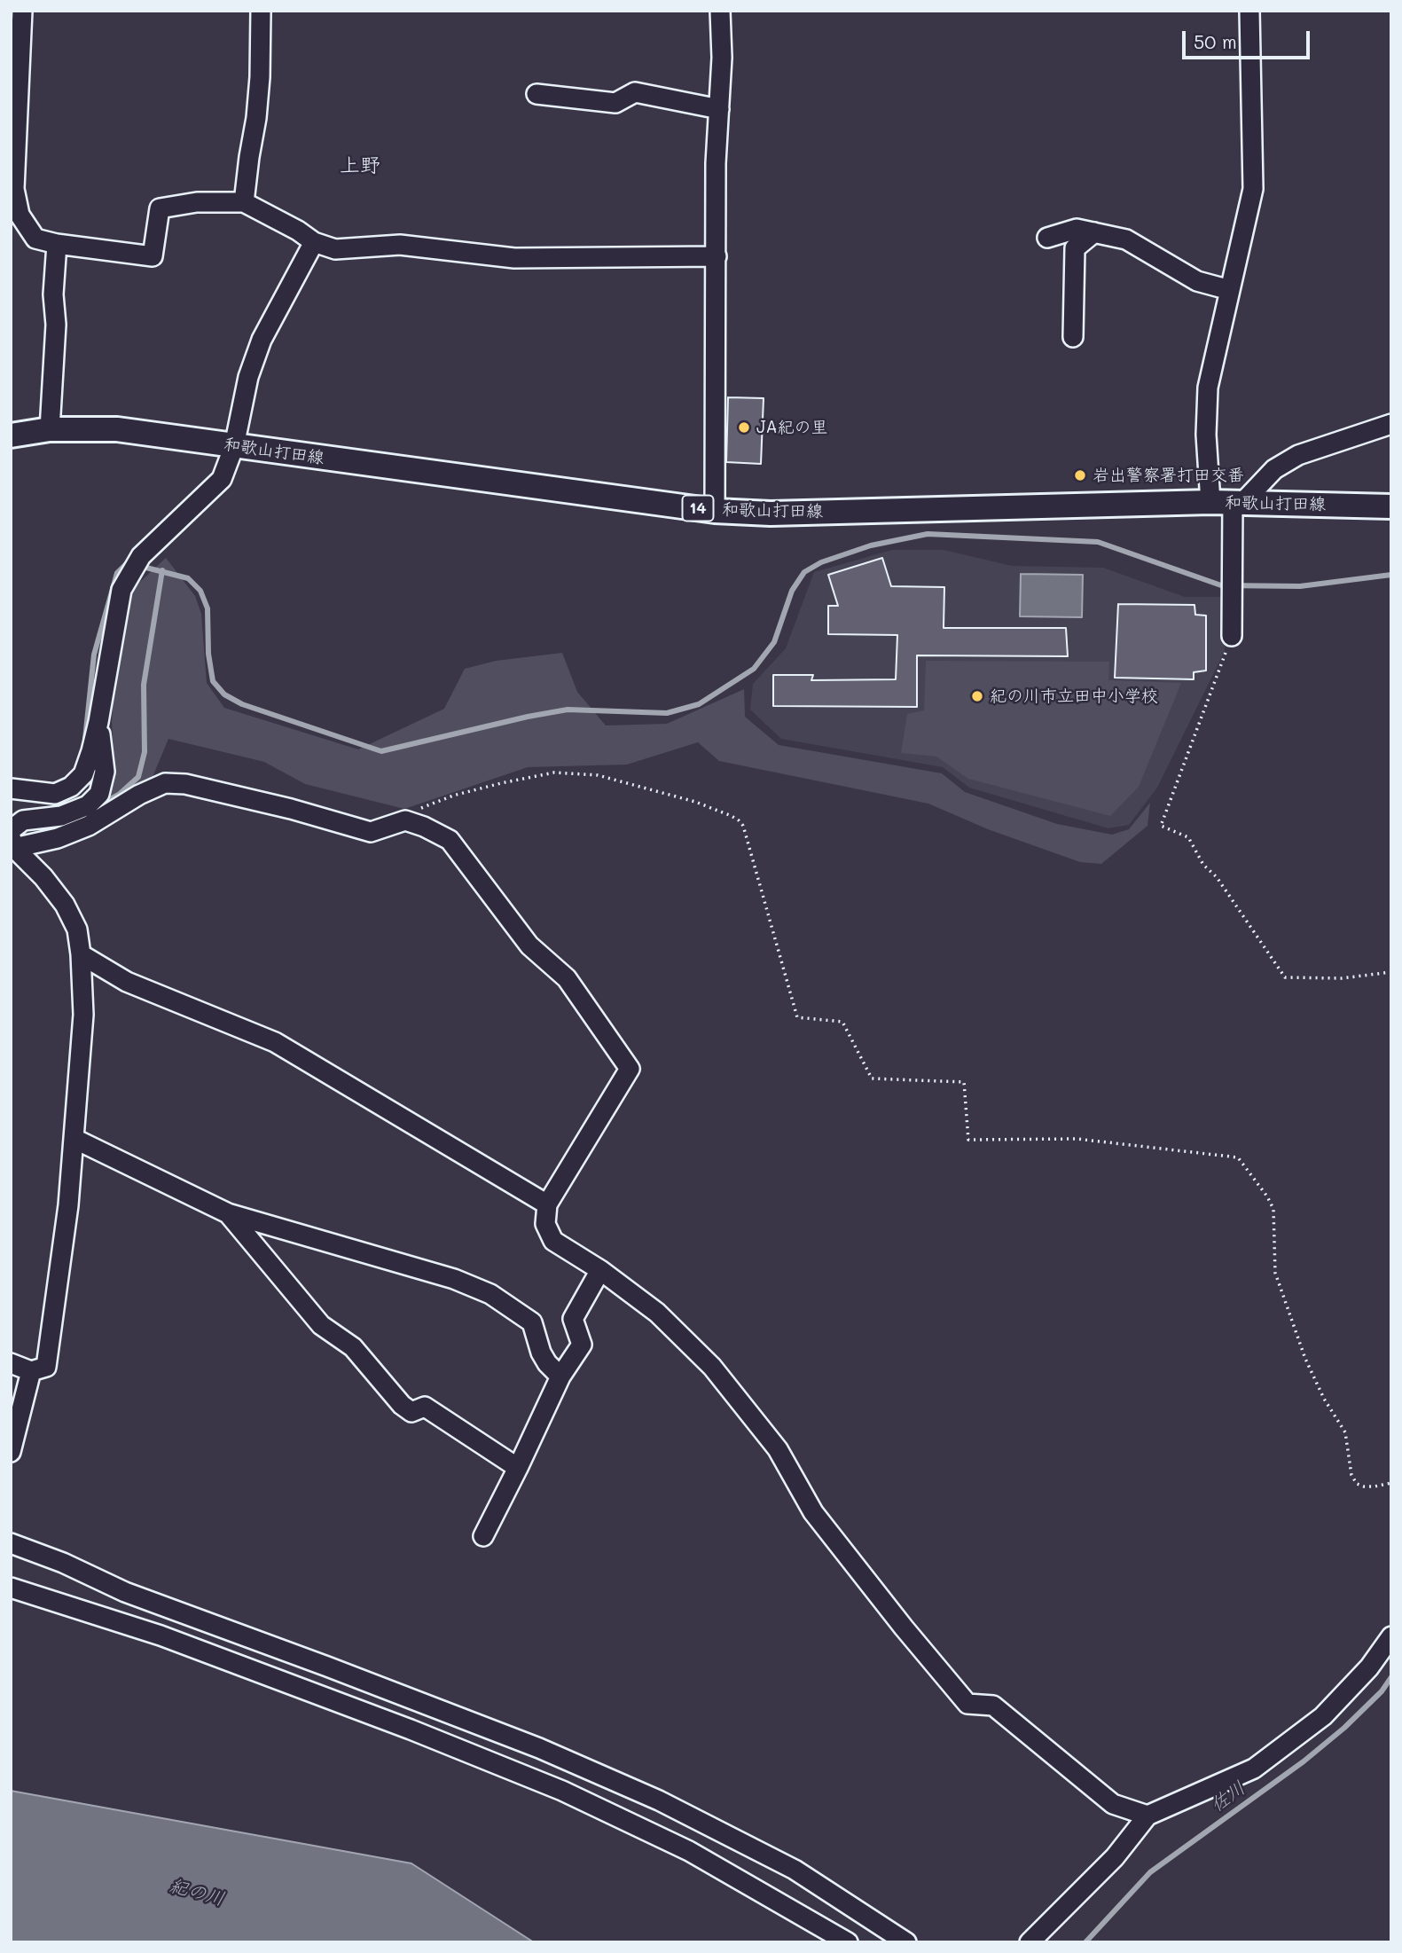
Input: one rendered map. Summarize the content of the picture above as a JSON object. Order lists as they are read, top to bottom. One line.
{"streets":{"main road":["和歌山打田線","14"]},"districts":["上野"],"water":["佐川","紀の川"],"places":["JA紀の里","岩出警察署打田交番","紀の川市立田中小学校"],"scale_bar":"50 m"}
